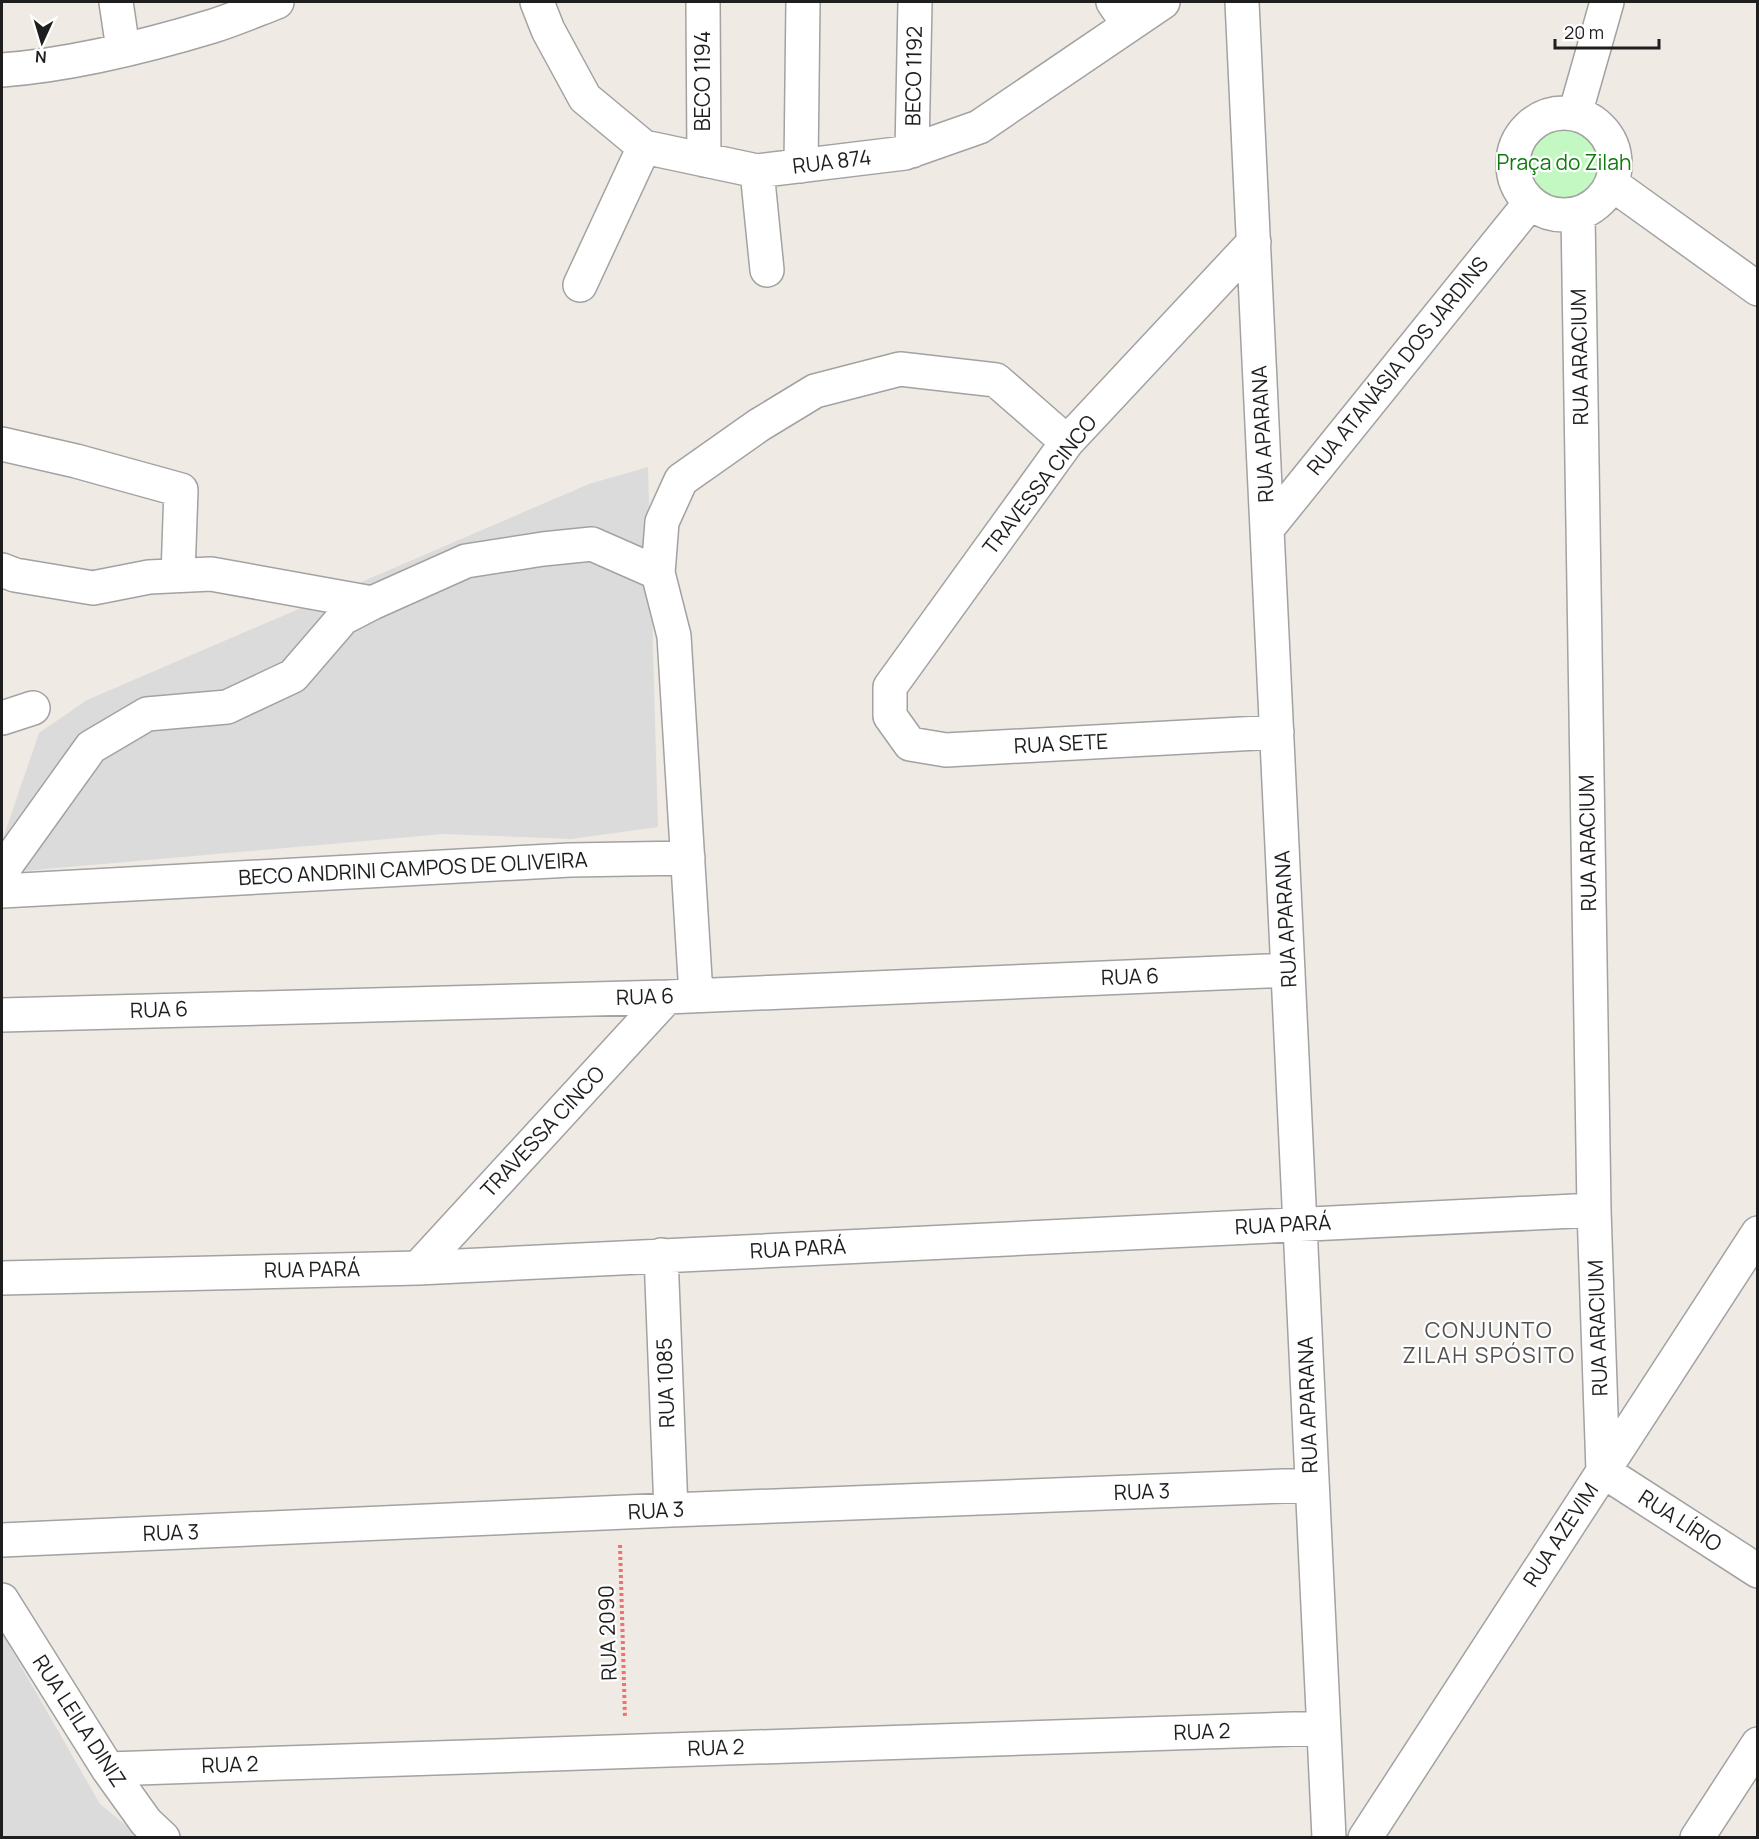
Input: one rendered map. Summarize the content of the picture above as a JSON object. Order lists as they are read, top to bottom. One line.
{"streets":{"street":["BECO 1192","BECO 1194","RUA 874","RUA ARACIUM","RUA ATANÁSIA DOS JARDINS","RUA APARANA","TRAVESSA CINCO","RUA SETE","BECO ANDRINI CAMPOS DE OLIVEIRA","RUA 6","RUA PARÁ","RUA 1085","RUA 3","RUA LÍRIO","RUA AZEVIM","RUA LEILA DINIZ","RUA 2"],"path":["RUA 2090"]},"crossings":[["BECO 1192","RUA 874"],["BECO 1194","RUA 874"],["RUA ARACIUM","RUA ATANÁSIA DOS JARDINS"],["RUA ARACIUM","RUA PARÁ"],["RUA ARACIUM","RUA LÍRIO"],["RUA ARACIUM","RUA AZEVIM"],["RUA ATANÁSIA DOS JARDINS","RUA APARANA"],["RUA APARANA","TRAVESSA CINCO"],["RUA APARANA","RUA SETE"],["RUA APARANA","RUA 6"],["RUA APARANA","RUA PARÁ"],["RUA APARANA","RUA 3"],["RUA APARANA","RUA 2"],["TRAVESSA CINCO","RUA SETE"],["TRAVESSA CINCO","RUA 6"],["TRAVESSA CINCO","RUA PARÁ"],["RUA PARÁ","RUA 1085"],["RUA 1085","RUA 3"],["RUA 3","RUA 2090"],["RUA LÍRIO","RUA AZEVIM"],["RUA 2090","RUA 2"],["RUA LEILA DINIZ","RUA 2"]],"districts":["CONJUNTO ZILAH SPÓSITO"],"parks":["Praça do Zilah"],"scale_bar":"20 m","north":"bottom"}
